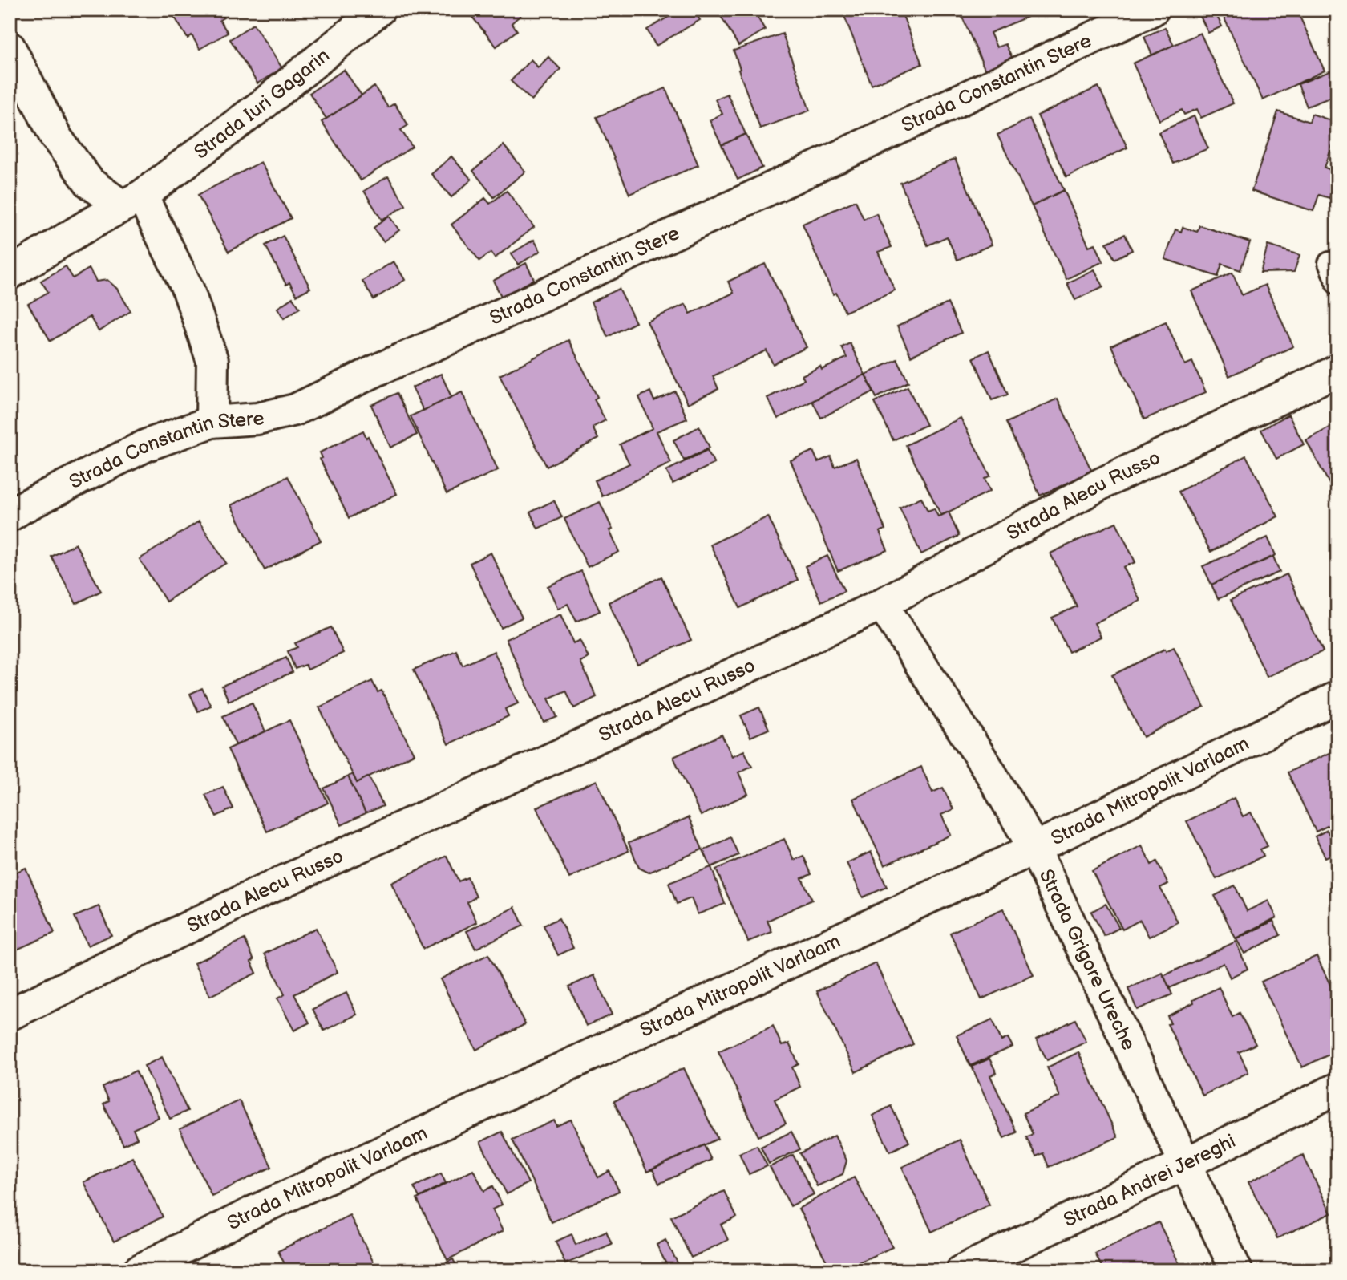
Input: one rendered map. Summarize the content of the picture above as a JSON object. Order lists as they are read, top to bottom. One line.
{"streets":{"street":["Strada Constantin Stere","Strada Iuri Gagarin","Strada Alecu Russo","Strada Mitropolit Varlaam","Strada Grigore Ureche","Strada Andrei Jereghi"]},"crossings":[["Strada Alecu Russo","Strada Grigore Ureche"],["Strada Mitropolit Varlaam","Strada Grigore Ureche"],["Strada Grigore Ureche","Strada Andrei Jereghi"]]}
